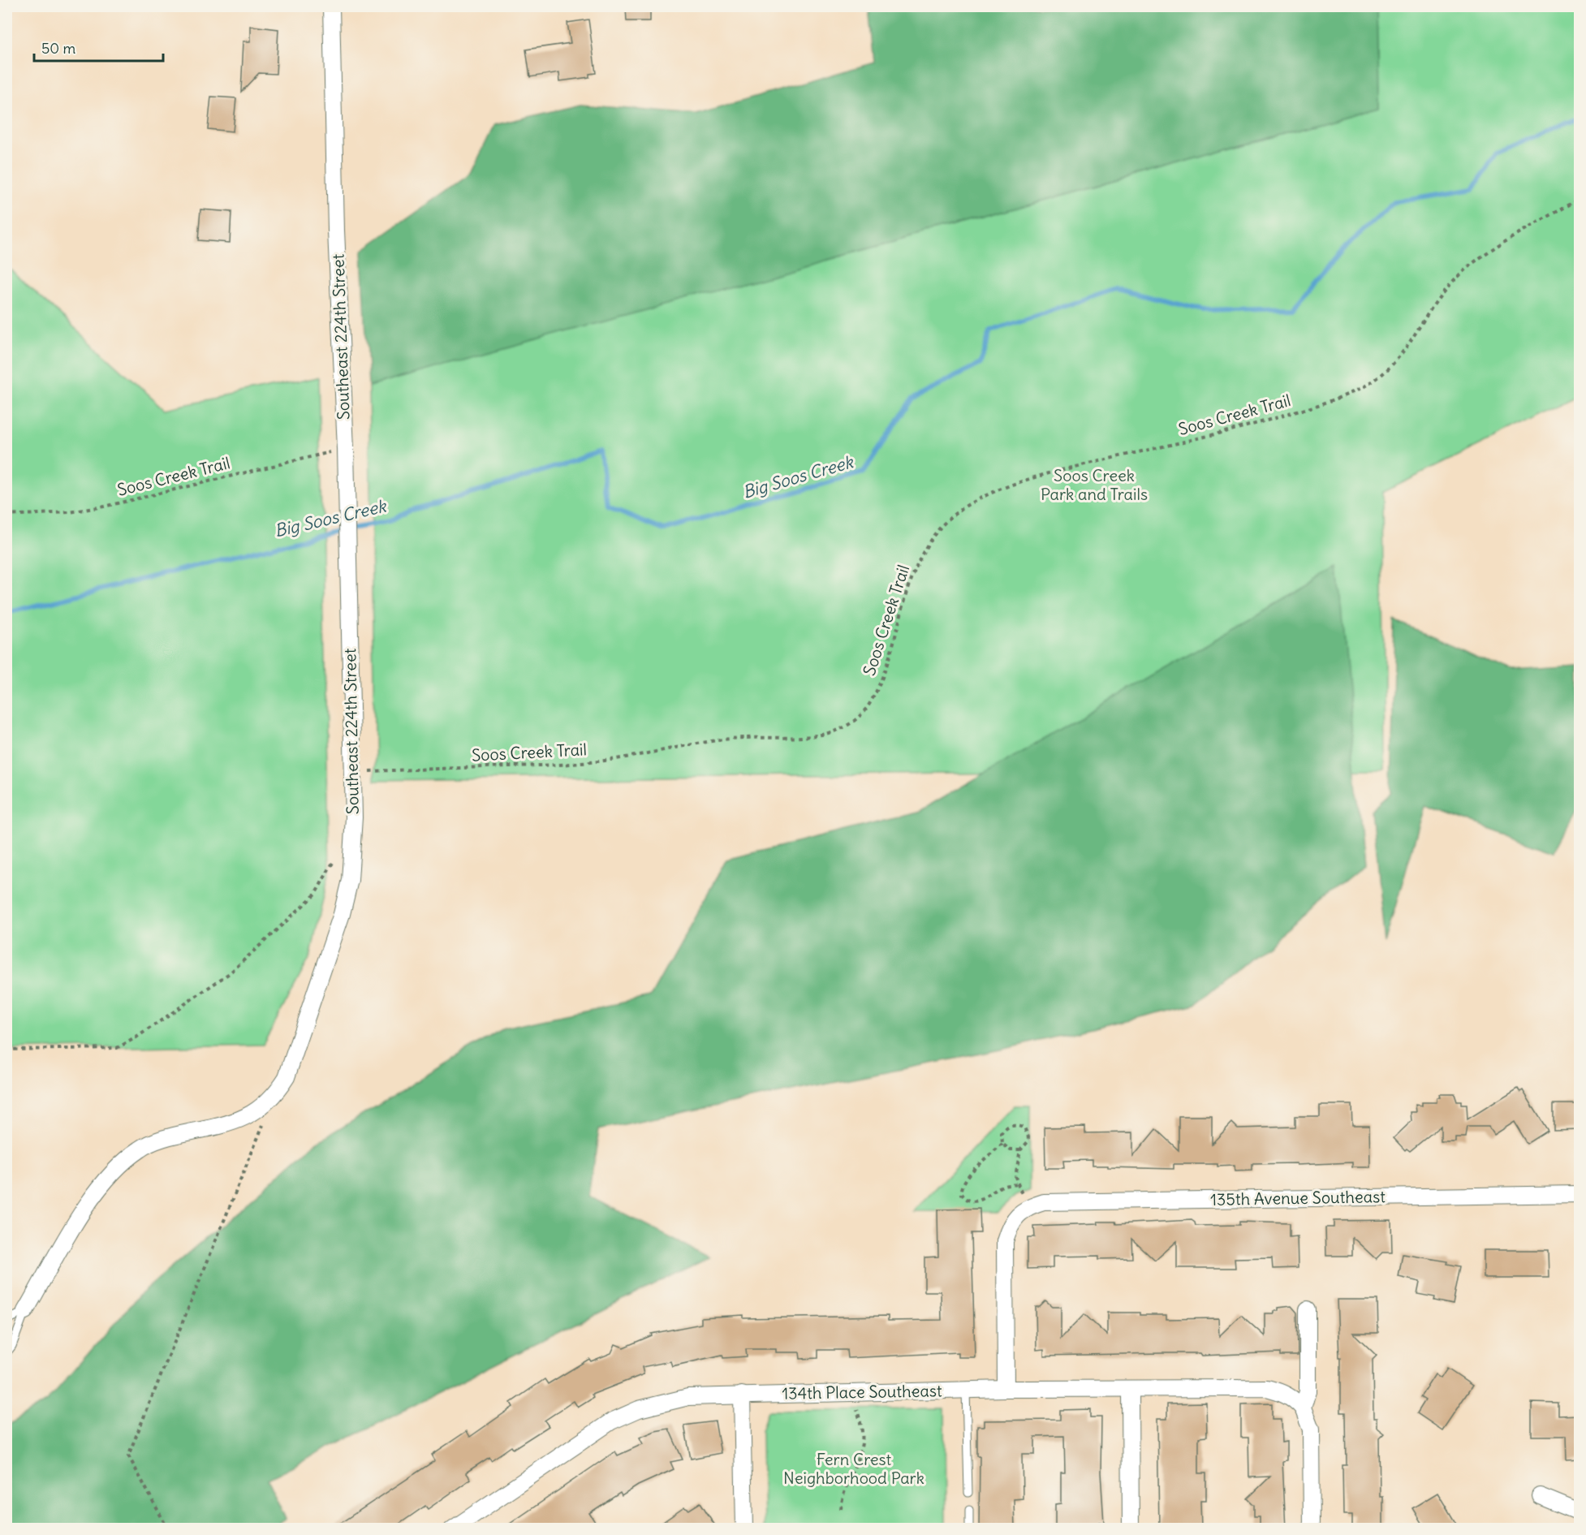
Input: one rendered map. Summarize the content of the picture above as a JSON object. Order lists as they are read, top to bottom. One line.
{"streets":{"street":["Southeast 224th Street","135th Avenue Southeast","134th Place Southeast"],"path":["Soos Creek Trail"]},"crossings":[["Southeast 224th Street","Soos Creek Trail"]],"water":["Big Soos Creek"],"parks":["Soos Creek Park and Trails","Fern Crest Neighborhood Park"],"scale_bar":"50 m"}
